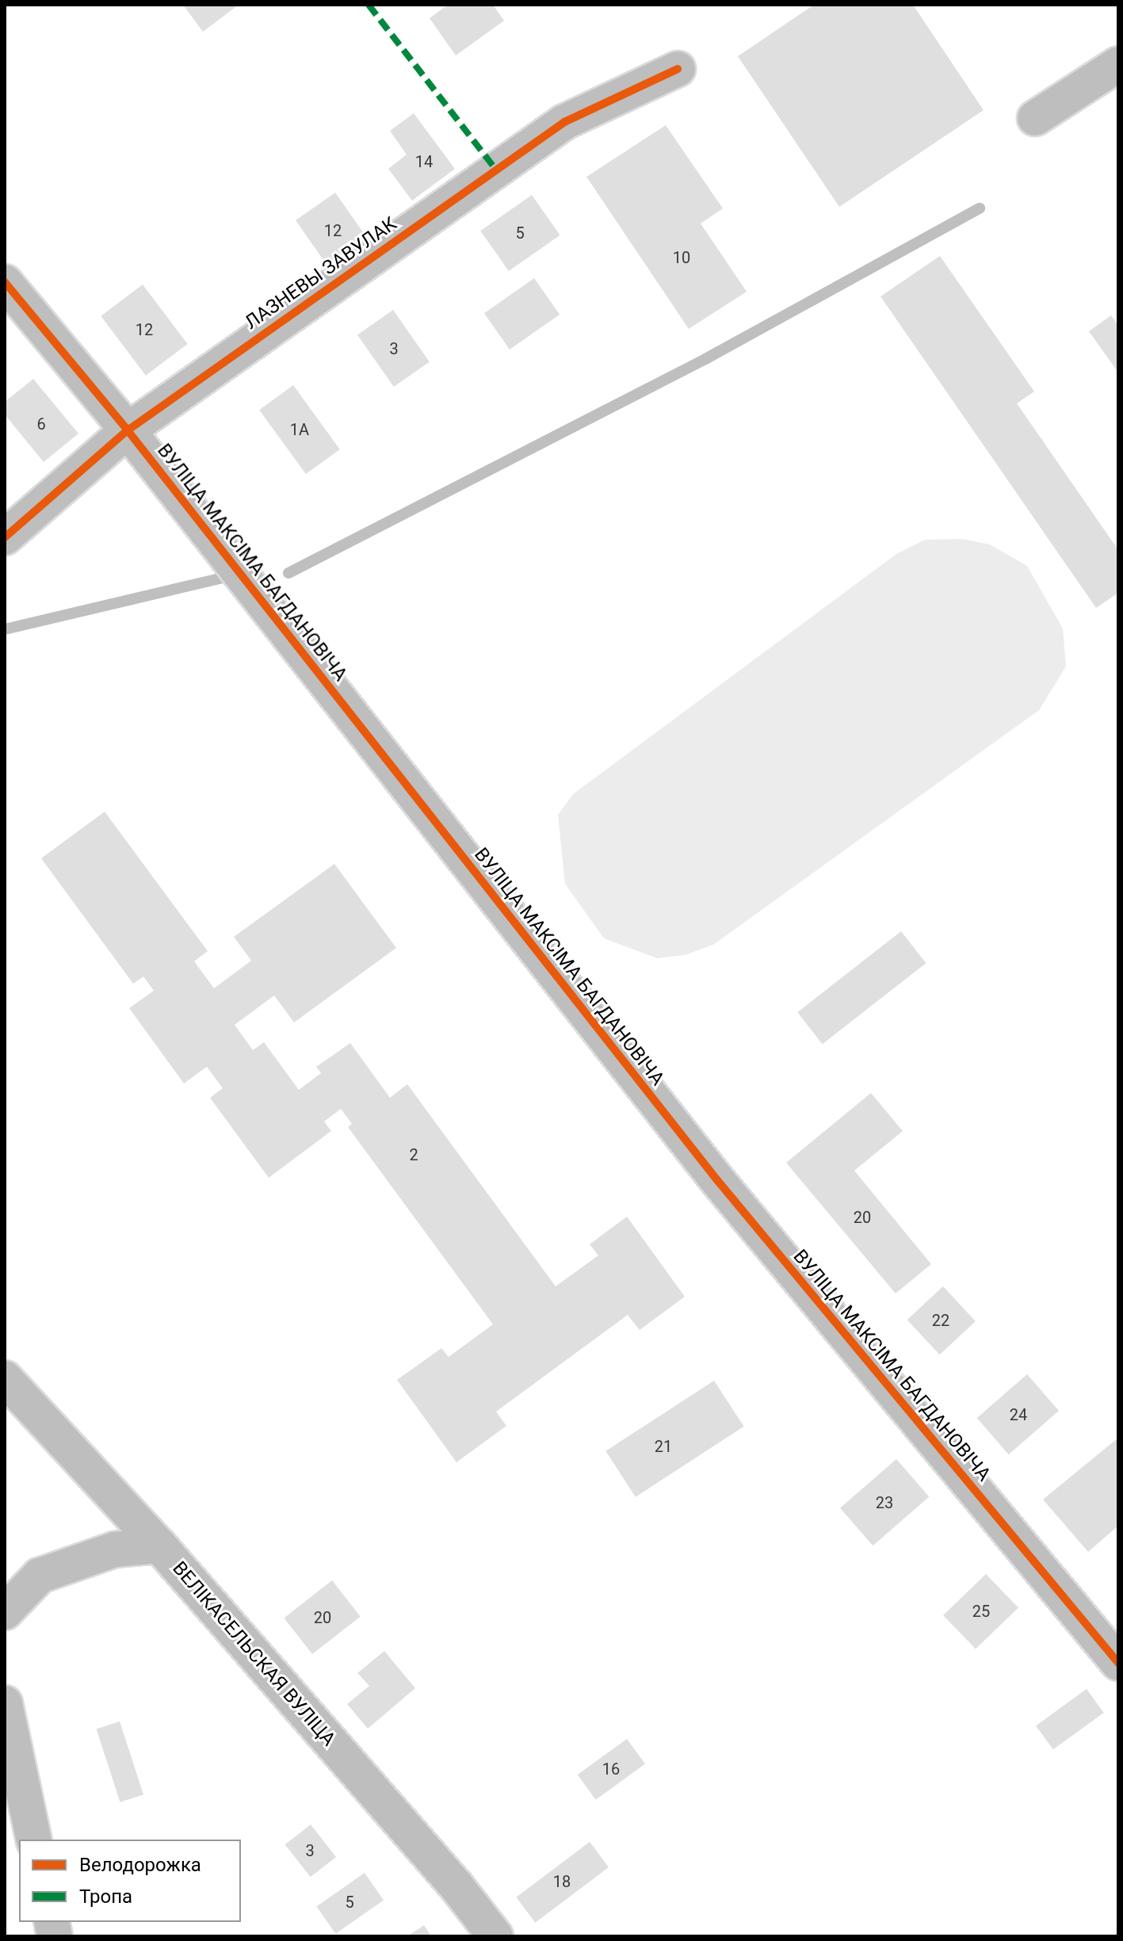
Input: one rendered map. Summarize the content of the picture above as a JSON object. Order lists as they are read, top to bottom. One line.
{"streets":{"street":["ЛАЗНЕВЫ ЗАВУЛАК","ВУЛІЦА МАКСІМА БАГДАНОВІЧА","ВЕЛІКАСЕЛЬСКАЯ ВУЛІЦА"]},"crossings":[["ЛАЗНЕВЫ ЗАВУЛАК","ВУЛІЦА МАКСІМА БАГДАНОВІЧА"]],"house_numbers":["14","12","5","10","12","3","6","1А","2","20","22","24","21","23","25","20","16","3","18","5"],"legend":["Велодорожка","Тропа"]}
